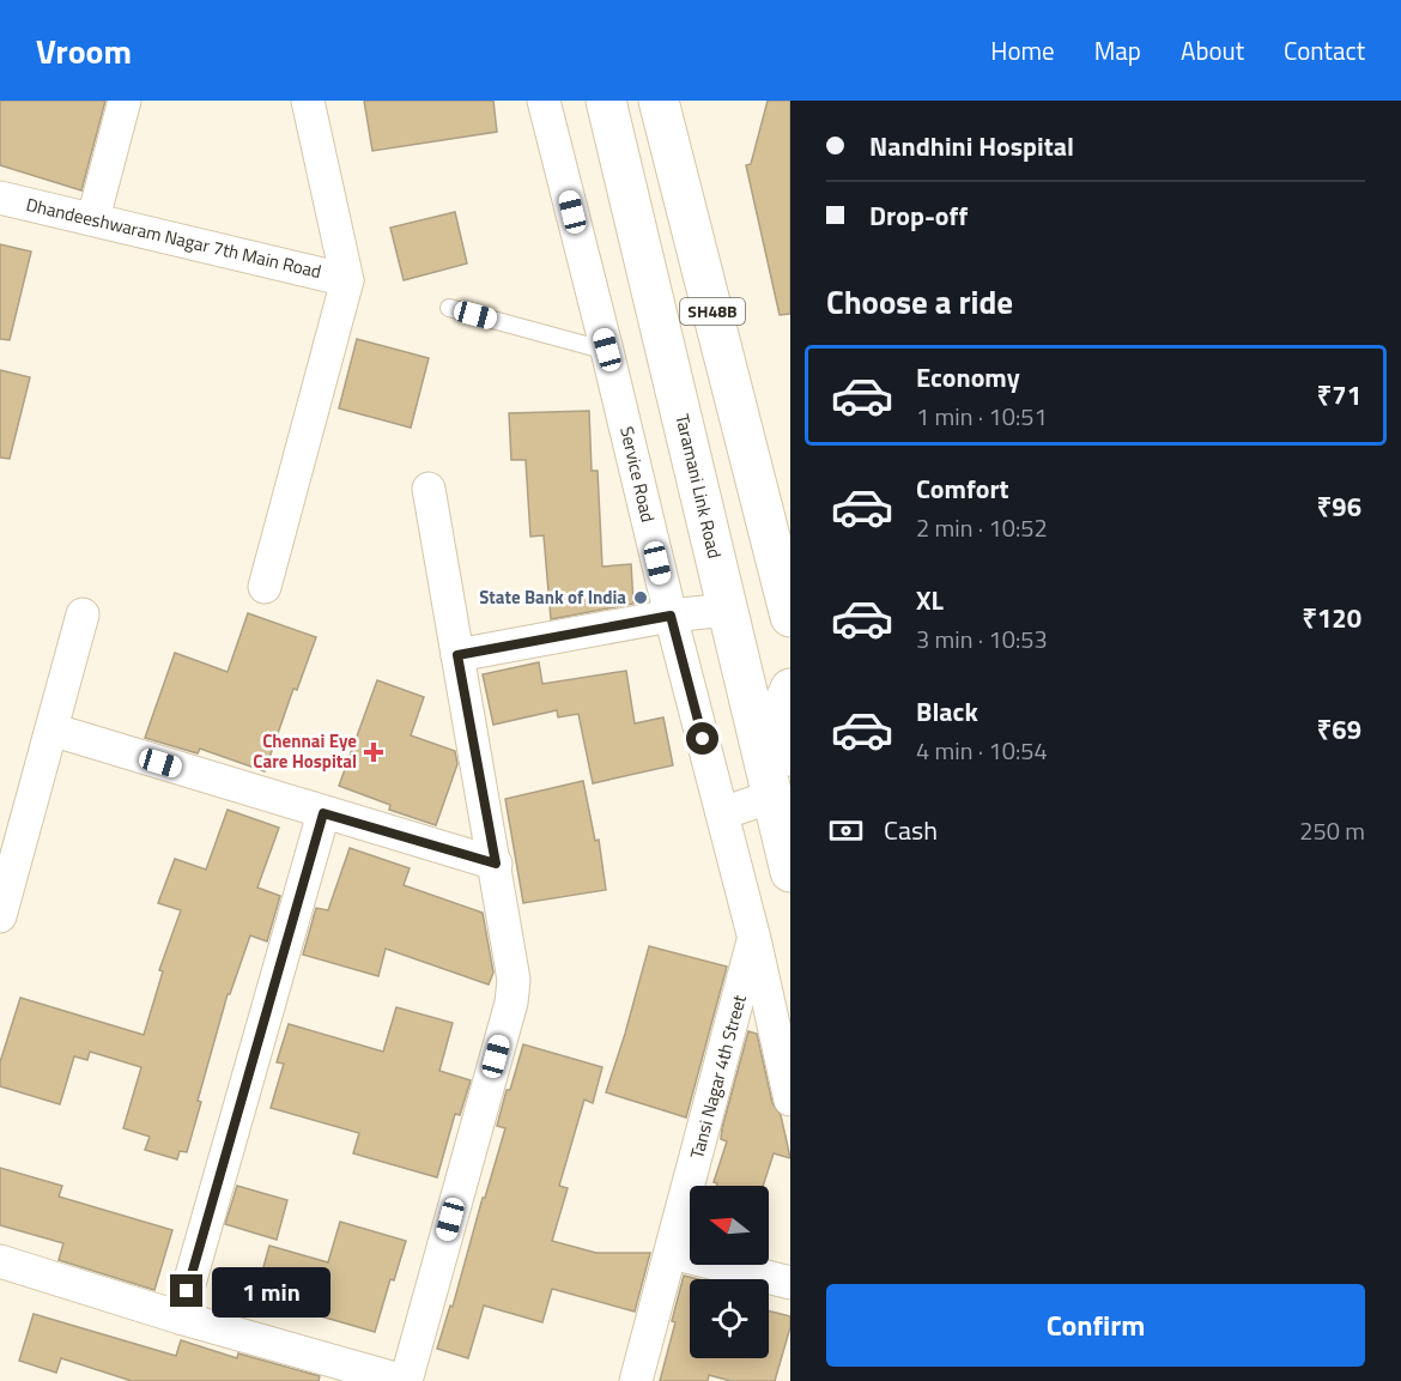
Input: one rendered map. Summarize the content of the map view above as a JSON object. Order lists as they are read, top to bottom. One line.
{"streets":{"main road":["SH48B","Taramani Link Road"],"street":["Dhandeeshwaram Nagar 7th Main Road","Service Road","Tansi Nagar 4th Street"]},"crossings":[["Service Road","Tansi Nagar 4th Street"]],"places":{"other":["State Bank of India"],"health":["Chennai Eye Care Hospital"]},"north":"left","page":{"header":"Vroom","nav":["Home","Map","About","Contact"],"banner":["Nandhini Hospital","Drop-off"],"heading":"Choose a ride","list":[{"name":"Economy","note":"1 min · 10:51","value":"₹71"},{"name":"Comfort","note":"2 min · 10:52","value":"₹96"},{"name":"XL","note":"3 min · 10:53","value":"₹120"},{"name":"Black","note":"4 min · 10:54","value":"₹69"}],"pay":["Cash","250 m"],"bubble":"1 min","buttons":"Confirm"}}
